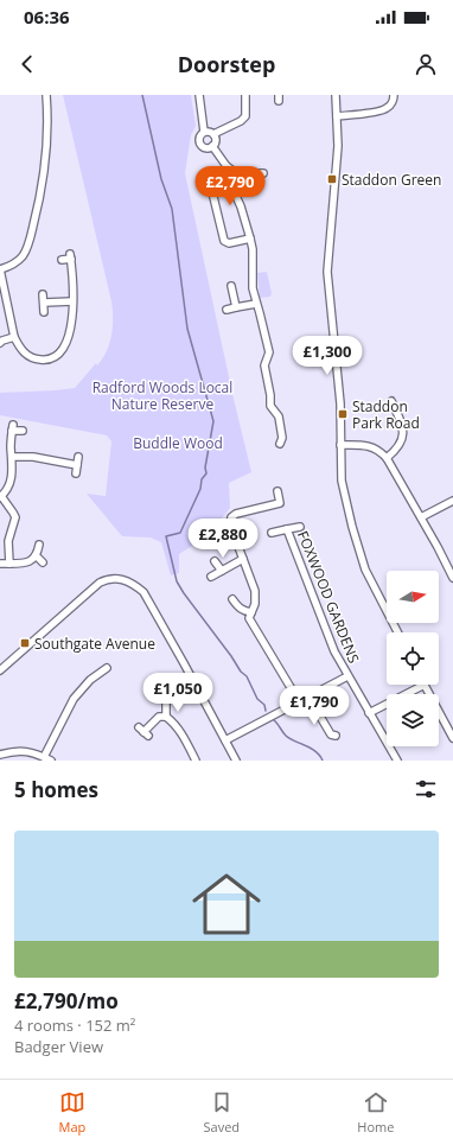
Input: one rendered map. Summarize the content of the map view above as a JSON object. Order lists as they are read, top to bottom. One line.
{"streets":{"street":["FOXWOOD GARDENS"]},"parks":["Radford Woods Local Nature Reserve","Buddle Wood"],"places":{"transit":["Staddon Green","Staddon Park Road","Southgate Avenue"]},"north":"right","page":{"status":"06:36","header":"Doorstep","price":["£2,790","£1,300","£2,880","£1,050","£1,790"],"heading":"5 homes","list":[{"name":"£2,790/mo","note":"4 rooms · 152 m² · Badger View"}],"tabs":["Map","Saved","Home"]}}
